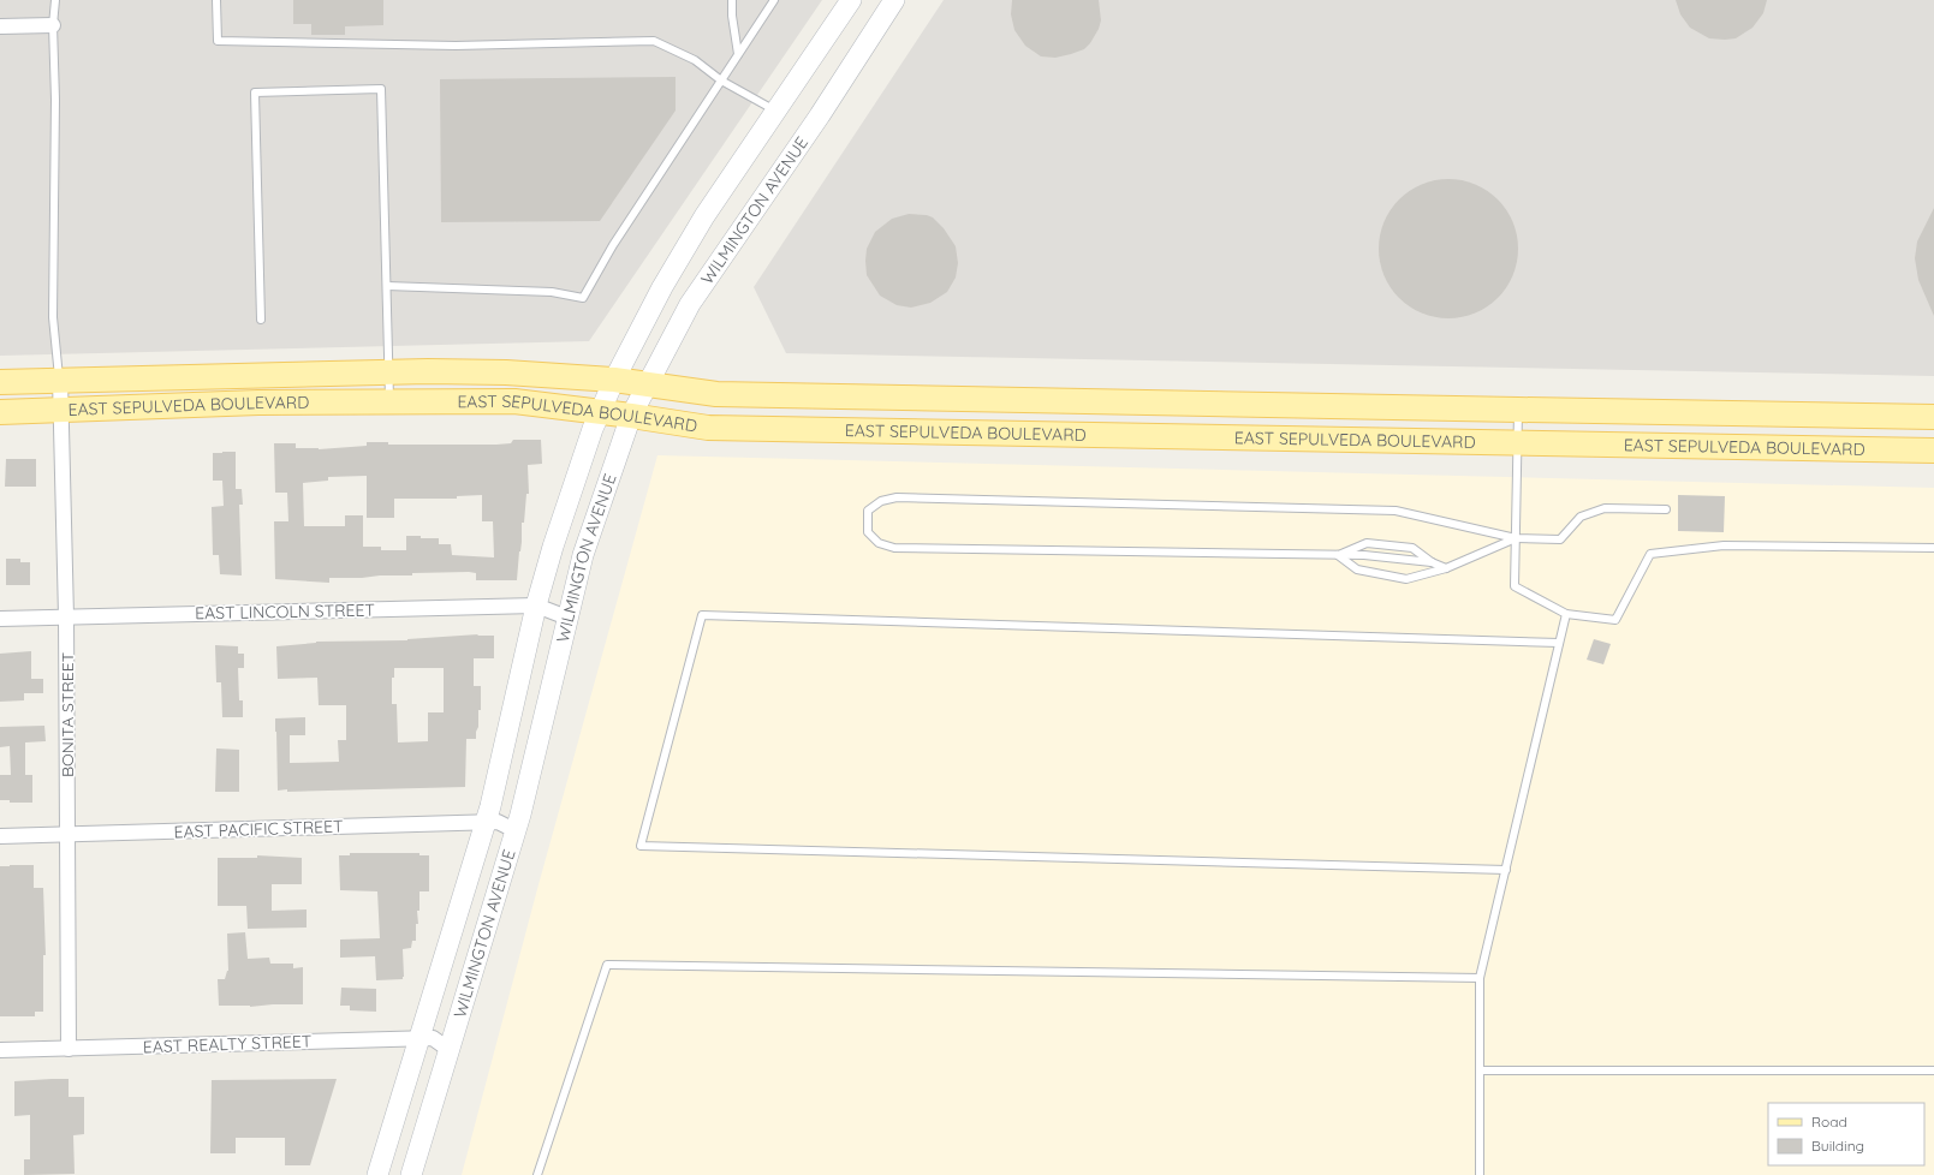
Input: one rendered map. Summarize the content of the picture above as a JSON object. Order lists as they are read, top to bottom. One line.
{"streets":{"main road":["WILMINGTON AVENUE","EAST SEPULVEDA BOULEVARD"],"street":["EAST LINCOLN STREET","BONITA STREET","EAST PACIFIC STREET","EAST REALTY STREET"]},"crossings":[["WILMINGTON AVENUE","EAST SEPULVEDA BOULEVARD"],["WILMINGTON AVENUE","EAST LINCOLN STREET"],["WILMINGTON AVENUE","EAST PACIFIC STREET"],["WILMINGTON AVENUE","EAST REALTY STREET"],["EAST SEPULVEDA BOULEVARD","BONITA STREET"],["EAST LINCOLN STREET","BONITA STREET"],["BONITA STREET","EAST PACIFIC STREET"],["BONITA STREET","EAST REALTY STREET"]],"legend":["Road","Building"]}
